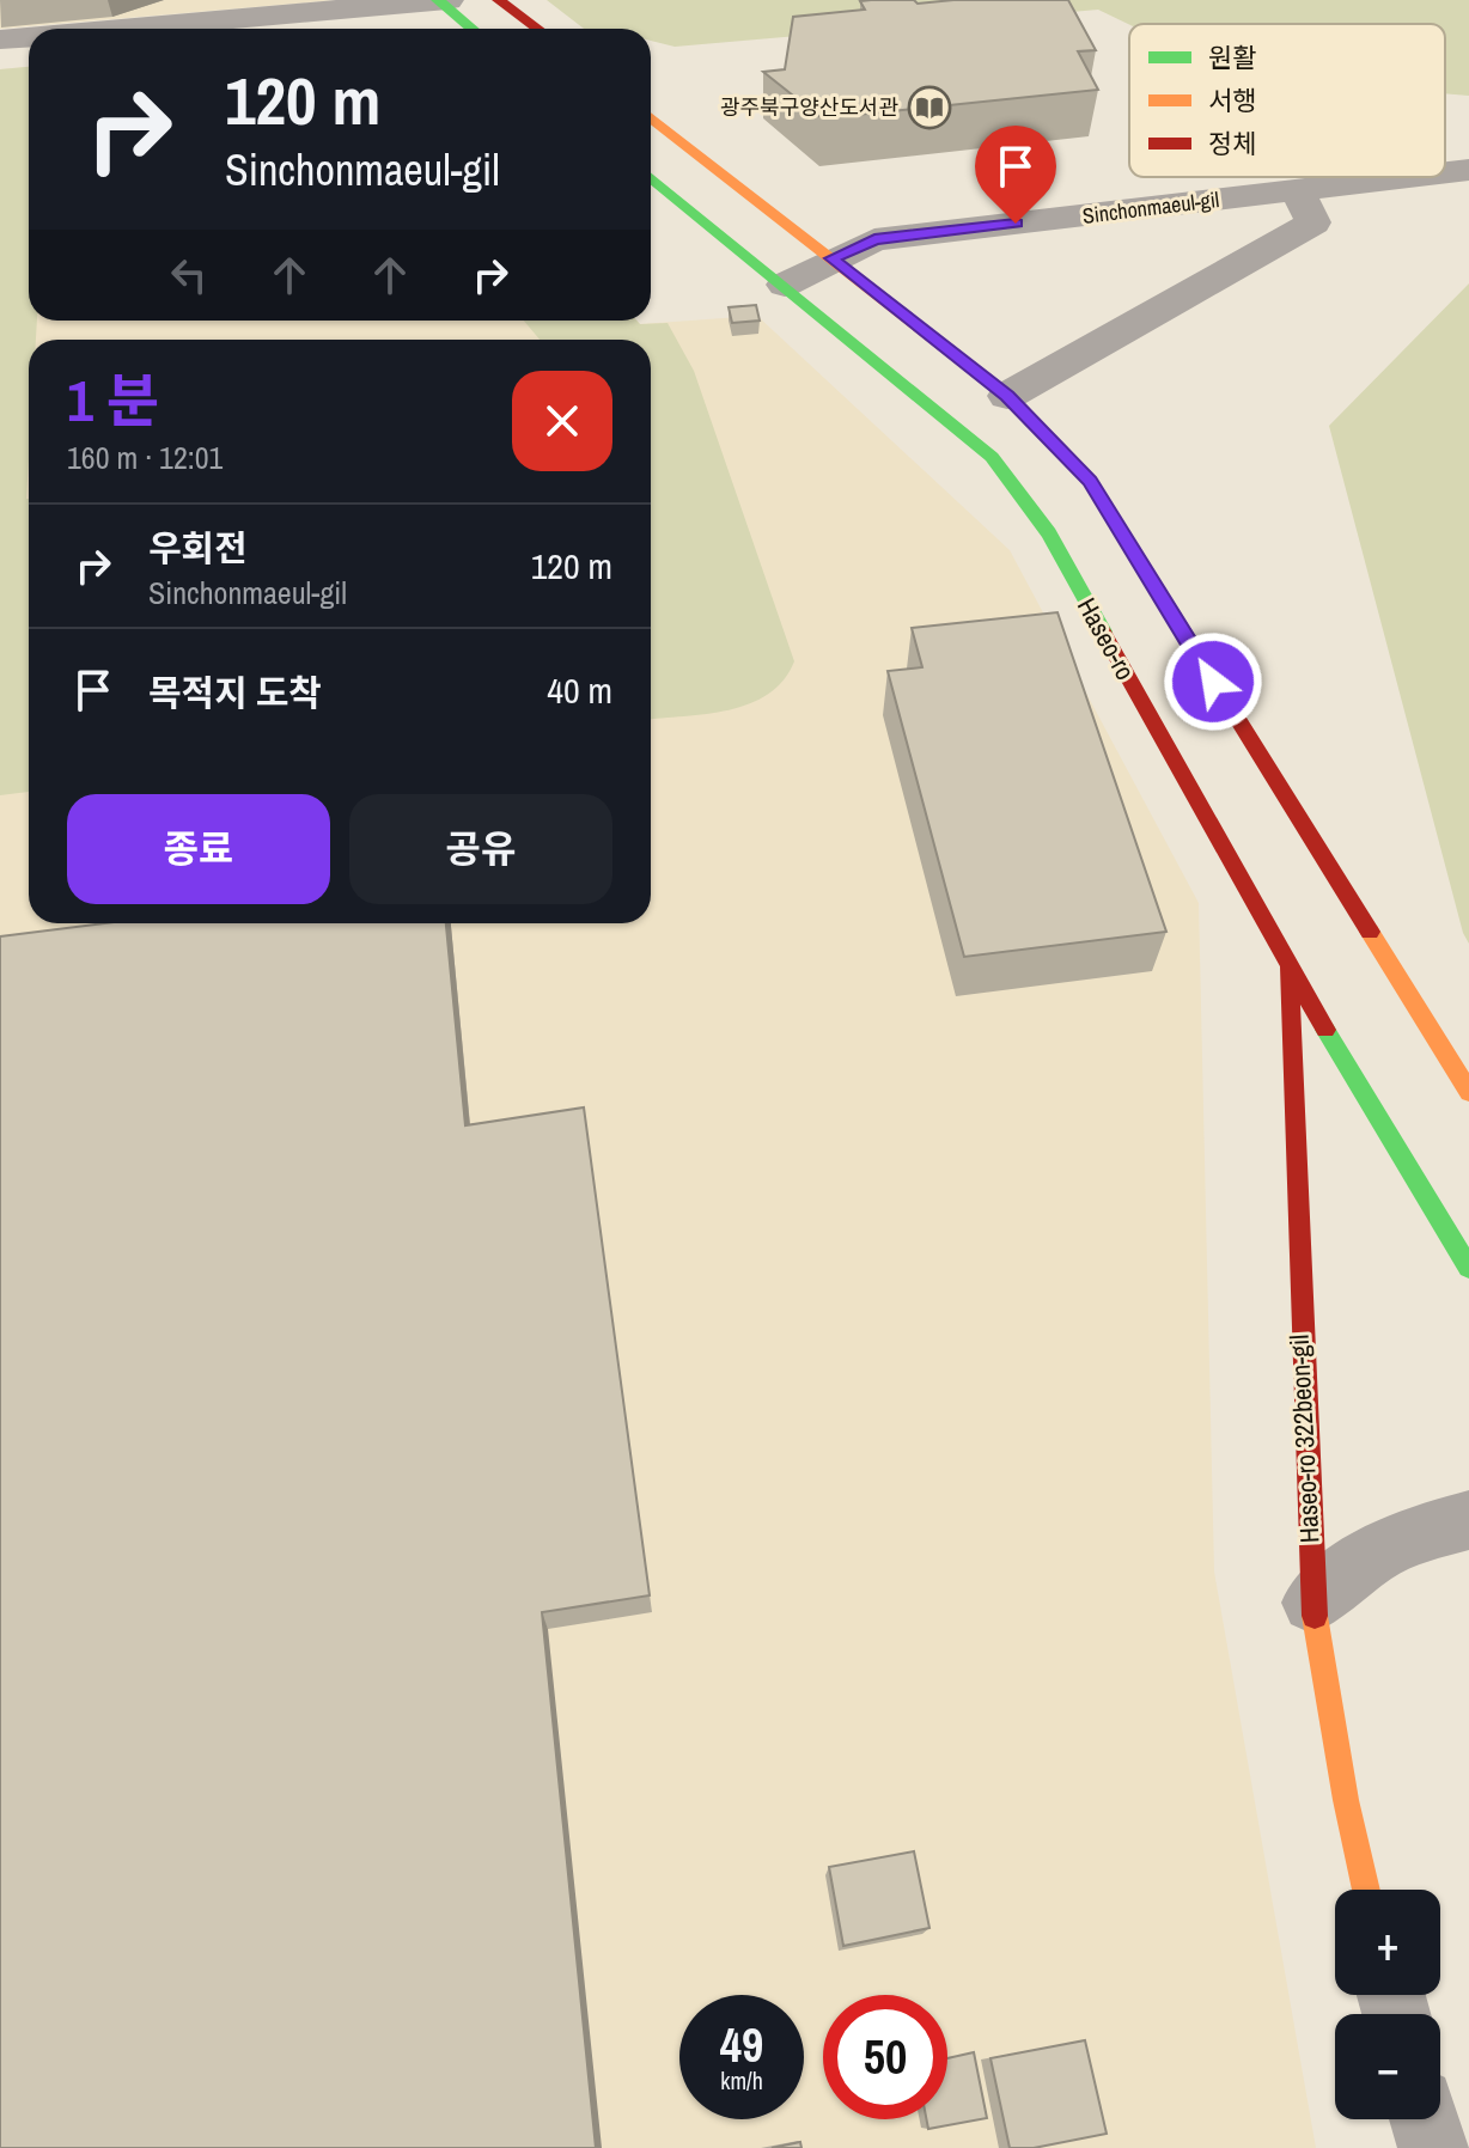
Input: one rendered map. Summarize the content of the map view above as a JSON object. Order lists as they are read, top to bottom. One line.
{"streets":{"main road":["Haseo-ro","Haseo-ro 322beon-gil"],"street":["Sinchonmaeul-gil"]},"crossings":[["Sinchonmaeul-gil","Haseo-ro"],["Haseo-ro","Haseo-ro 322beon-gil"]],"places":{"library":["광주북구양산도서관"]},"legend":["원활","서행","정체"],"page":{"turn":["120 m","Sinchonmaeul-gil"],"heading":["1 분","160 m · 12:01"],"list":[{"name":"우회전","note":"Sinchonmaeul-gil","value":"120 m"},{"name":"목적지 도착","value":"40 m"}],"buttons":["종료","공유"],"map_buttons":["+","−"],"speed":"49 km/h","limit":"50"}}
